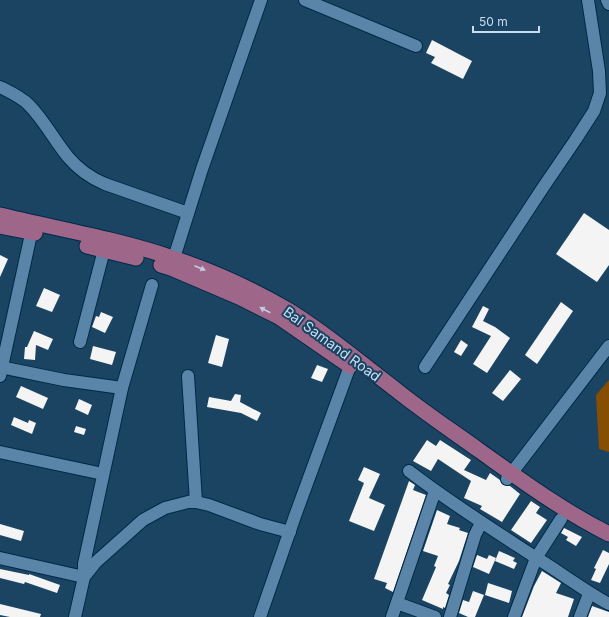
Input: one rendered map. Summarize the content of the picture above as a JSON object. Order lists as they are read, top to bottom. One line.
{"streets":{"main road":["Bal Samand Road"]},"scale_bar":"50 m"}
